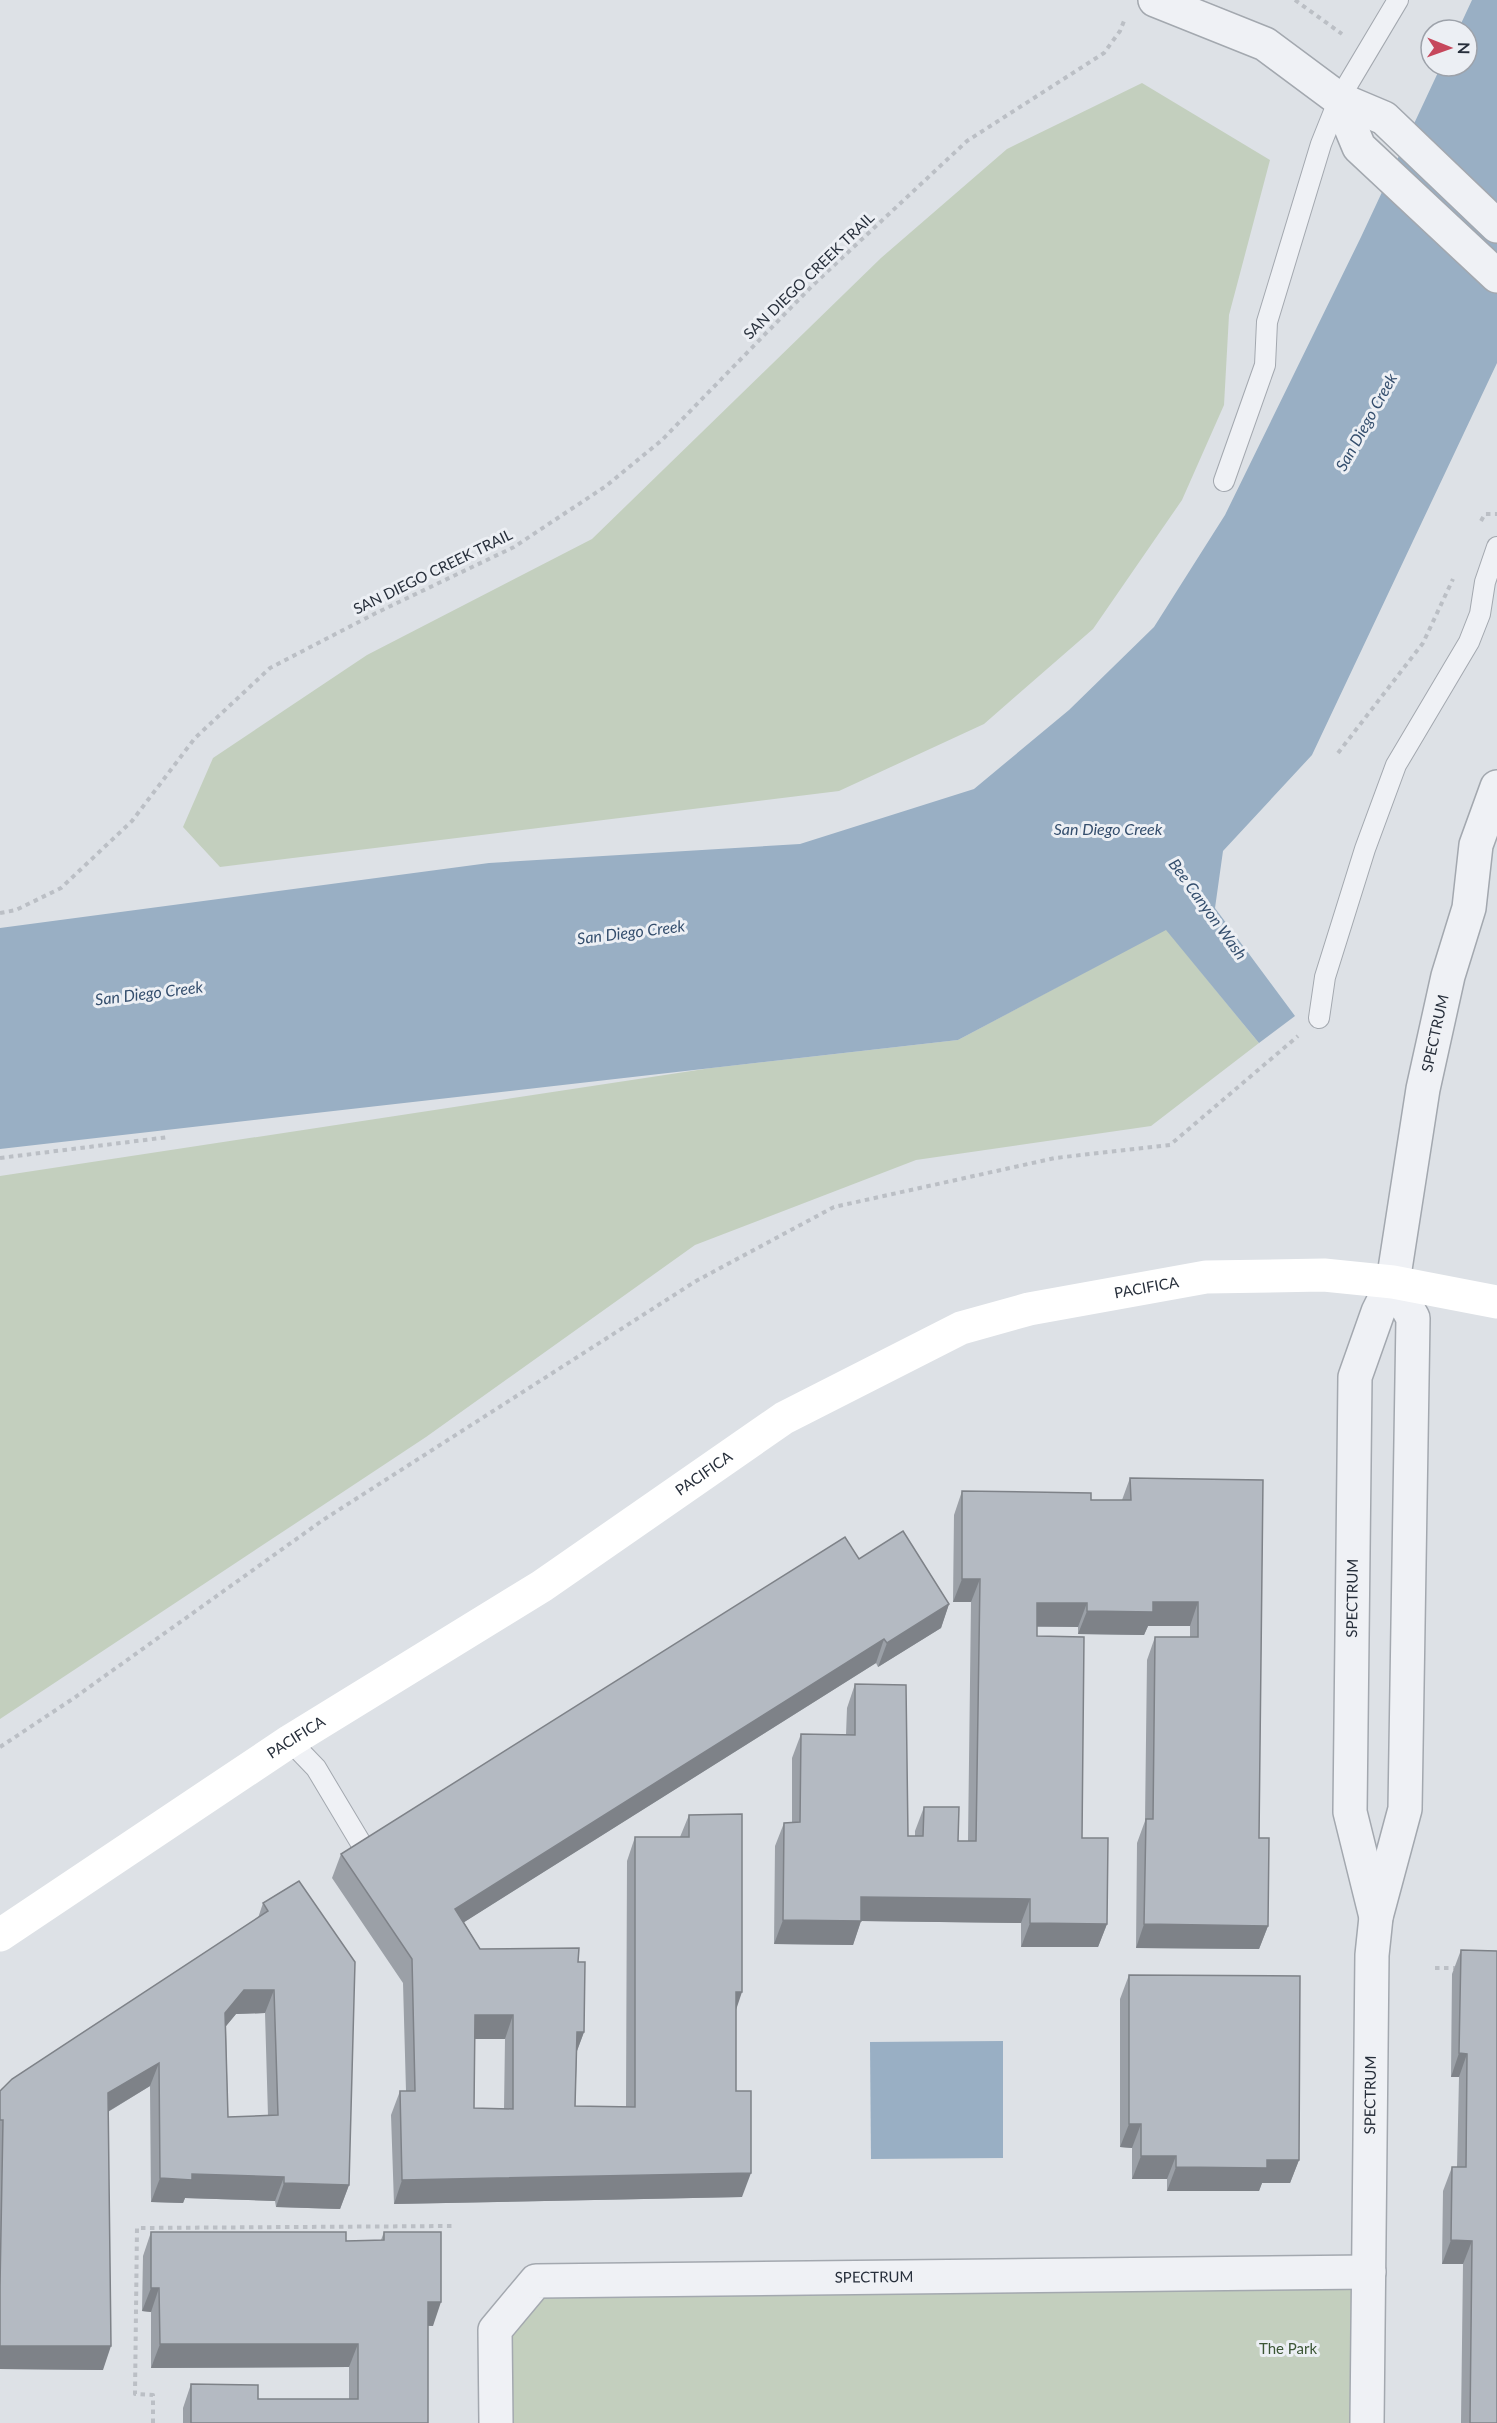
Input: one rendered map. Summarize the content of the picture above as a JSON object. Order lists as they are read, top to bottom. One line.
{"streets":{"street":["SPECTRUM","PACIFICA"],"path":["SAN DIEGO CREEK TRAIL"]},"crossings":[["SPECTRUM","PACIFICA"]],"water":["San Diego Creek","Bee Canyon Wash"],"parks":["The Park"],"north":"right"}
